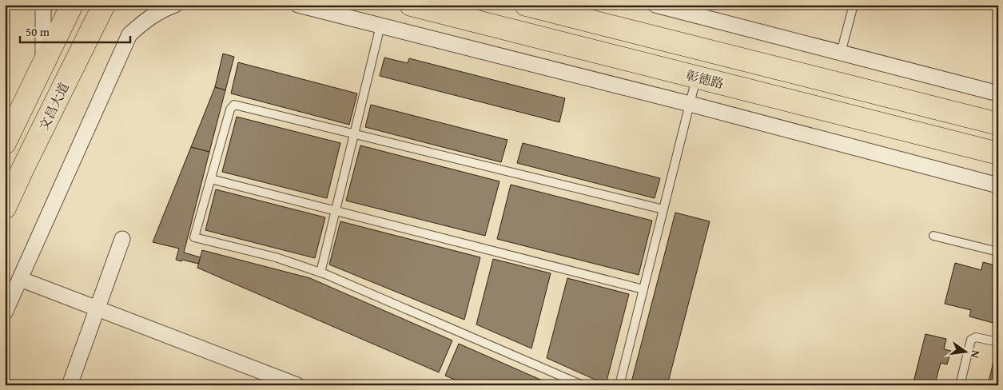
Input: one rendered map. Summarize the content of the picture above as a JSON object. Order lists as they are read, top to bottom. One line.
{"streets":{"main road":["彰德路","文昌大道"]},"scale_bar":"50 m","north":"right"}
